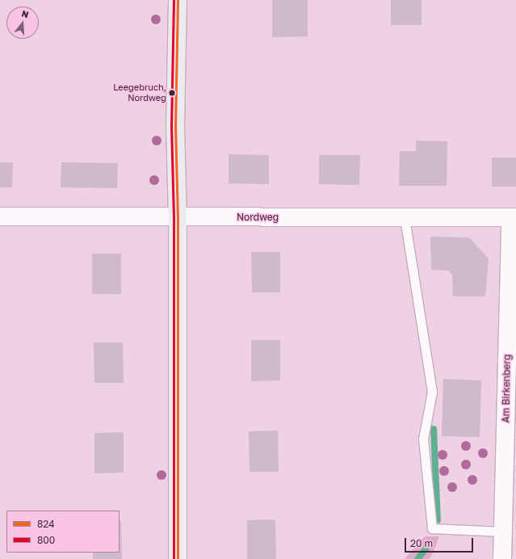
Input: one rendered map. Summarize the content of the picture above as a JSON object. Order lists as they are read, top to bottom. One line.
{"streets":{"street":["Nordweg","Am Birkenberg"]},"crossings":[["Nordweg","Am Birkenberg"]],"places":["Leegebruch, Nordweg"],"lines":["transit line 824","transit line 800"],"legend":["824","800"],"scale_bar":"20 m","north":"top"}
